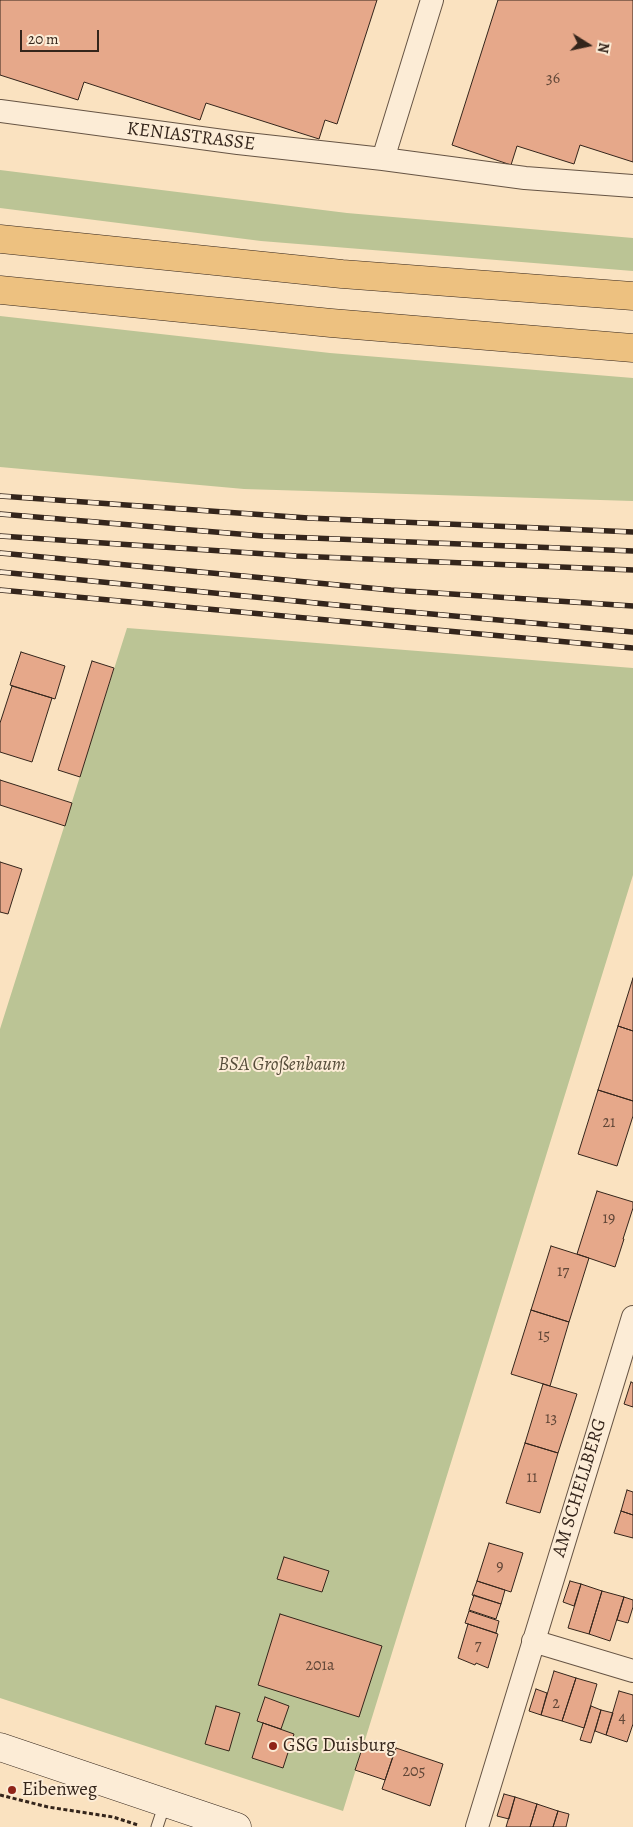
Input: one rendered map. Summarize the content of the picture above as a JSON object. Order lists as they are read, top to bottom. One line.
{"streets":{"street":["KENIASTRASSE","AM SCHELLBERG"]},"parks":["BSA Großenbaum"],"places":["GSG Duisburg","Eibenweg"],"house_numbers":["36","21","19","17","15","13","11","9","7","201a","2","4","205"],"scale_bar":"20 m","north":"right"}
